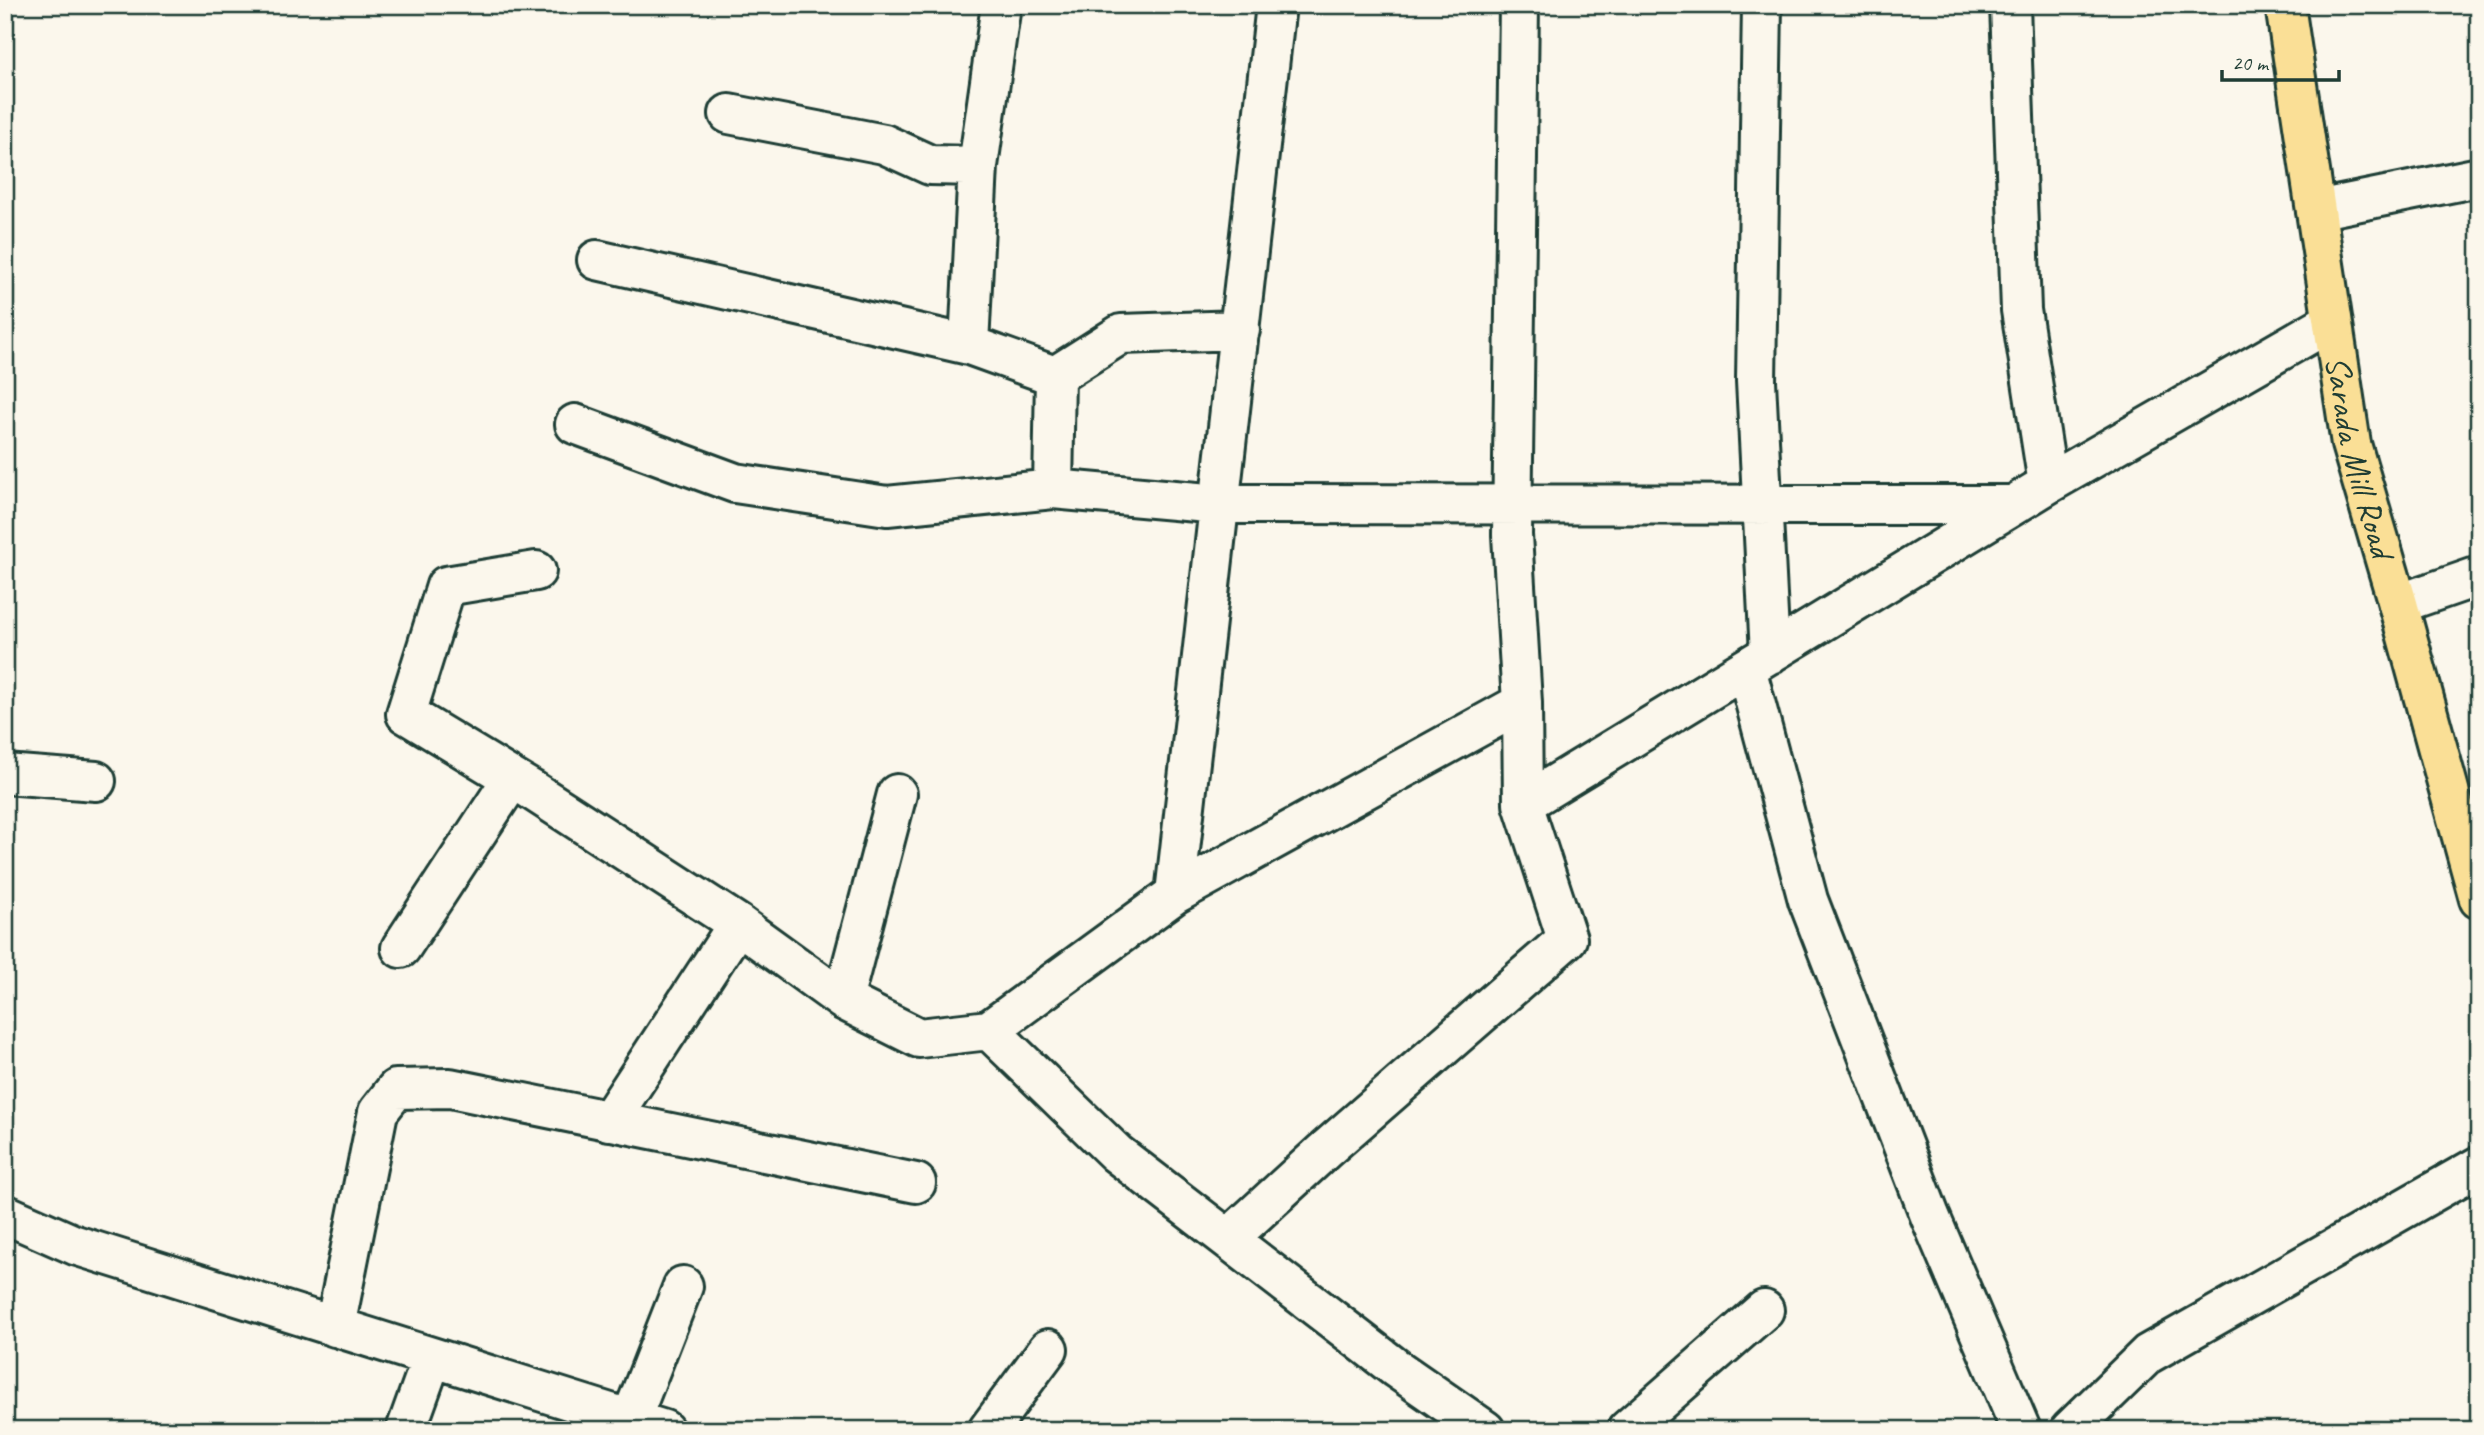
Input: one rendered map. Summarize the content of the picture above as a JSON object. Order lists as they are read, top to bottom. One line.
{"streets":{"main road":["Sarada Mill Road"]},"scale_bar":"20 m"}
